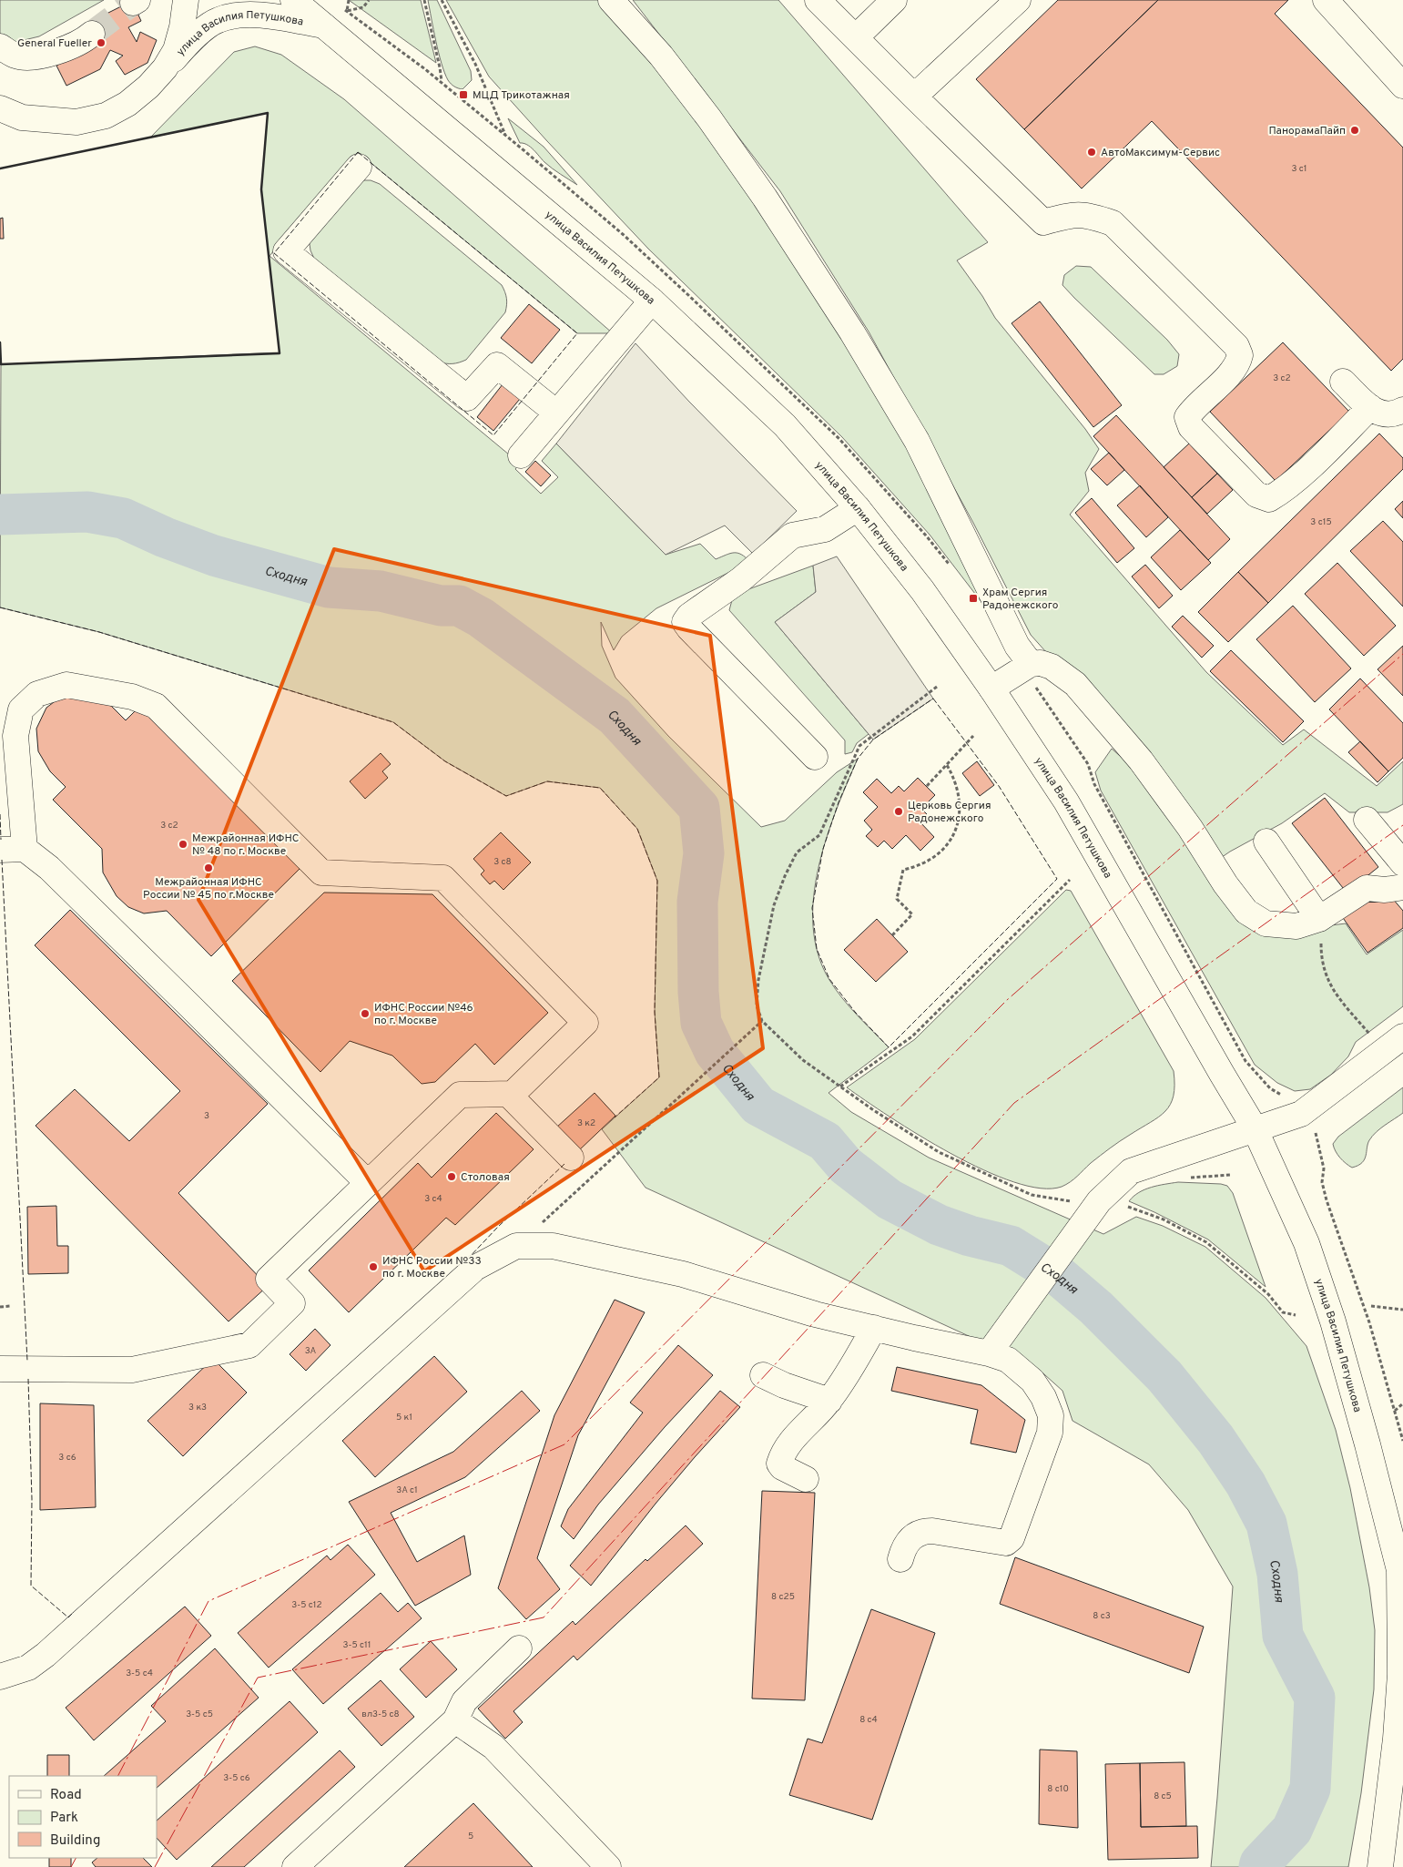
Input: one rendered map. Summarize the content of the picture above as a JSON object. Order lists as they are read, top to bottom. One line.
{"streets":{"main road":["улица Василия Петушкова"]},"water":["Сходня"],"places":{"other":["General Fueller","ПанорамаПайп","АвтоМаксимум-Сервиc","Церковь Сергия Радонежского","Межрайонная ИФНС № 48 по г. Москве","Межрайонная ИФНС России № 45 по г.Москве","ИФНС России №46 по г. Москве","Столовая","ИФНС России №33 по г. Москве"],"transit":["МЦД Трикотажная","Храм Сергия Радонежского"]},"house_numbers":["3 с1","3 с2","3 с15","3 с2","3 с8","3","3 к2","3 с4","3А","3 к3","5 к1","3 с6","3A c1","8 с25","3-5 с12","8 с3","3-5 с11","3-5 с4","3-5 с5","вл3-5 с8","8 с4","3-5 с6","8 с10","8 с5","5"],"legend":["Road","Park","Building"]}
